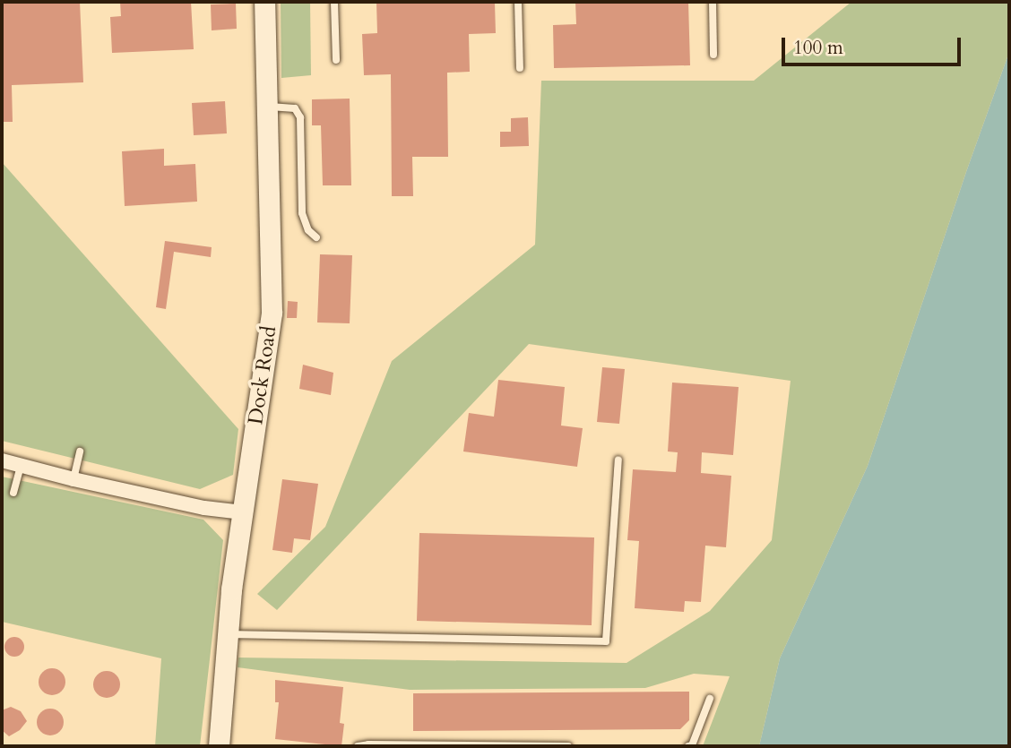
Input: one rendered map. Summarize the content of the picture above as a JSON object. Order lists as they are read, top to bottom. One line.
{"streets":{"main road":["Dock Road"]},"scale_bar":"100 m"}
